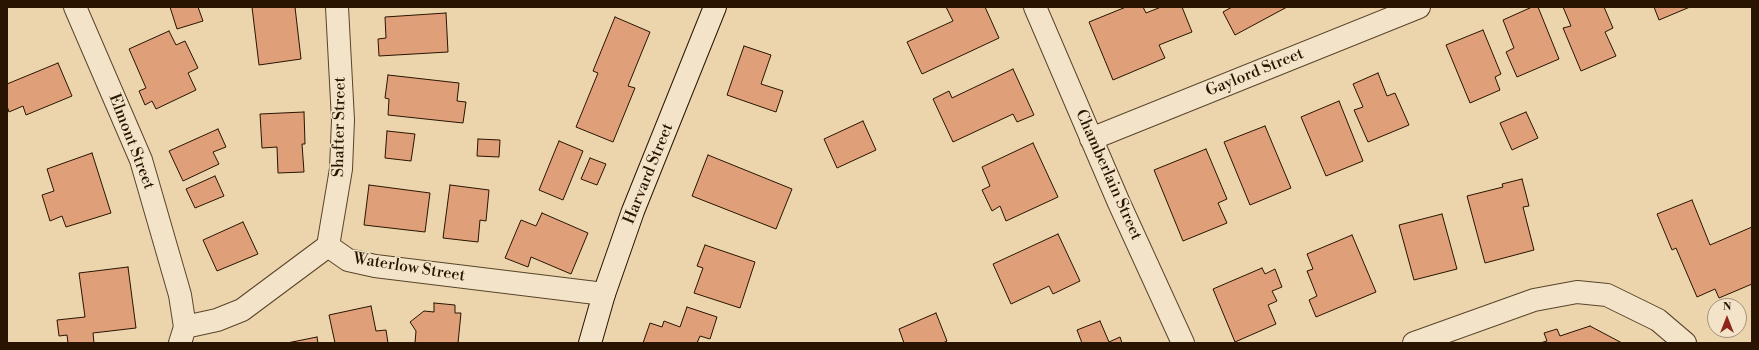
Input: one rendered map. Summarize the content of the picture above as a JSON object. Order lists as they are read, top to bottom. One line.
{"streets":{"street":["Gaylord Street","Shafter Street","Elmont Street","Harvard Street","Chamberlain Street","Waterlow Street"]},"crossings":[["Gaylord Street","Chamberlain Street"],["Shafter Street","Waterlow Street"],["Harvard Street","Waterlow Street"]],"north":"top"}
